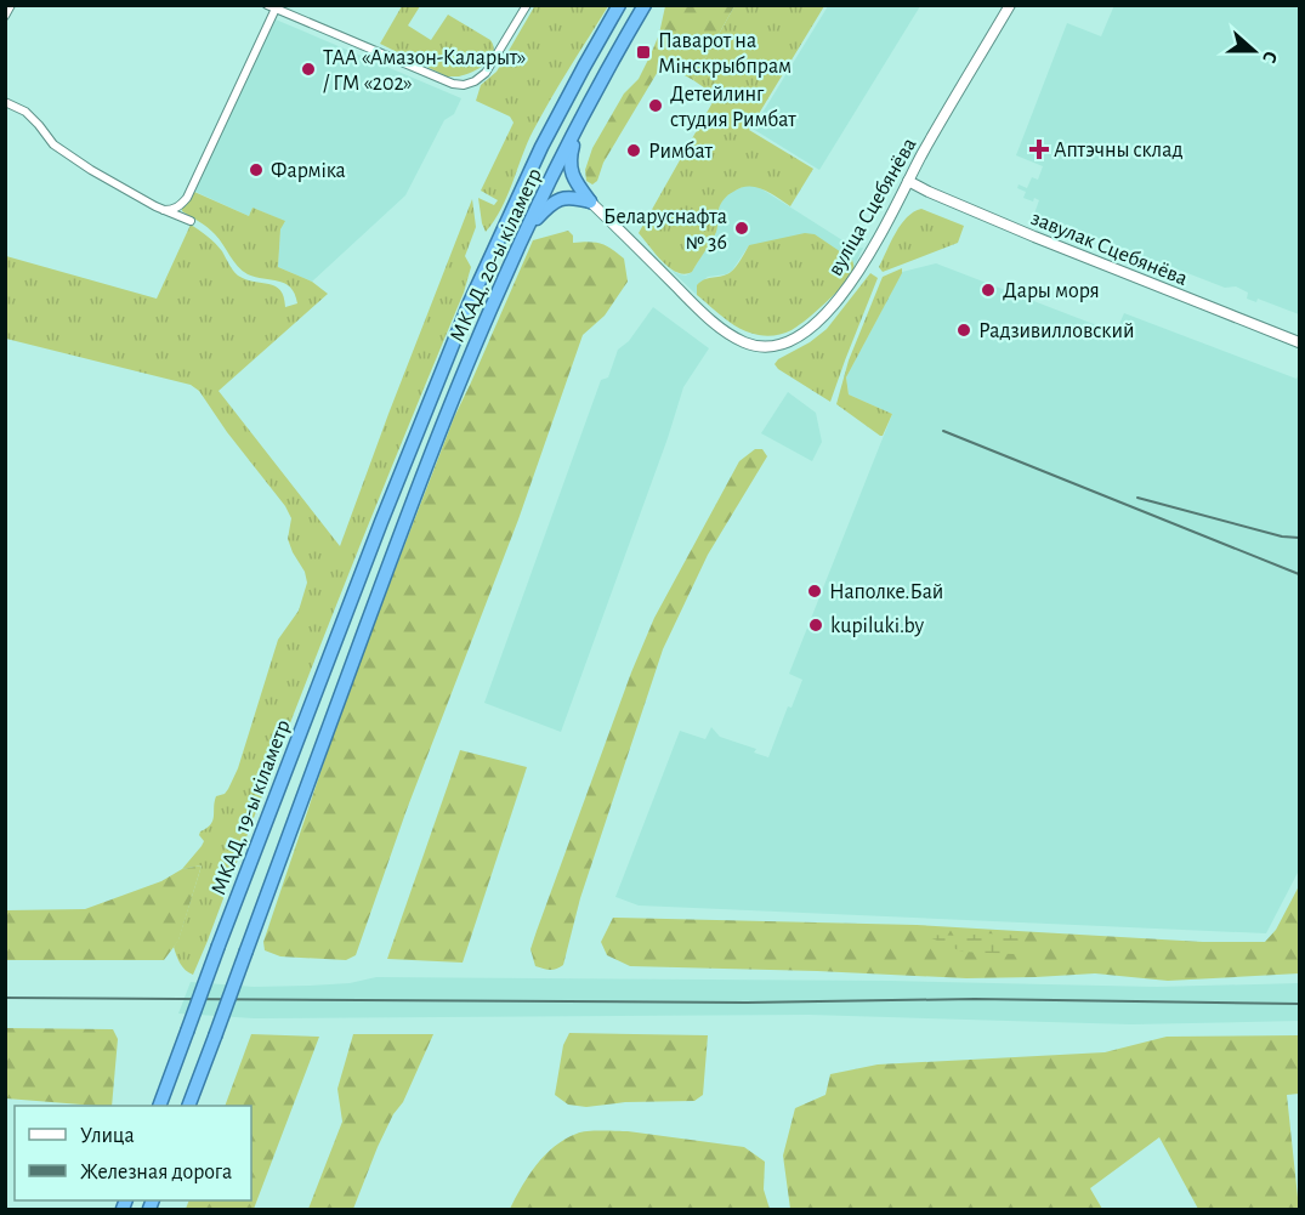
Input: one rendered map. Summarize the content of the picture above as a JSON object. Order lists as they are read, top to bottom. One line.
{"streets":{"highway":["МКАД, 20-ы кіламетр","МКАД, 19-ы кіламетр"],"street":["вуліца Сцебянёва","завулак Сцебянёва"]},"crossings":[["вуліца Сцебянёва","завулак Сцебянёва"],["МКАД, 20-ы кіламетр","МКАД, 19-ы кіламетр"]],"places":{"transit":["Паварот на Мінскрыбпрам"],"other":["ТАА «Амазон-Каларыт» / ГМ «202»","Детейлинг студия Римбат","Римбат","Фарміка","Беларуснафта № 36","Дары моря","Радзивилловский","Наполке.Бай","kupiluki.by"],"health":["Аптэчны склад"]},"legend":["Улица","Железная дорога"],"north":"right"}
